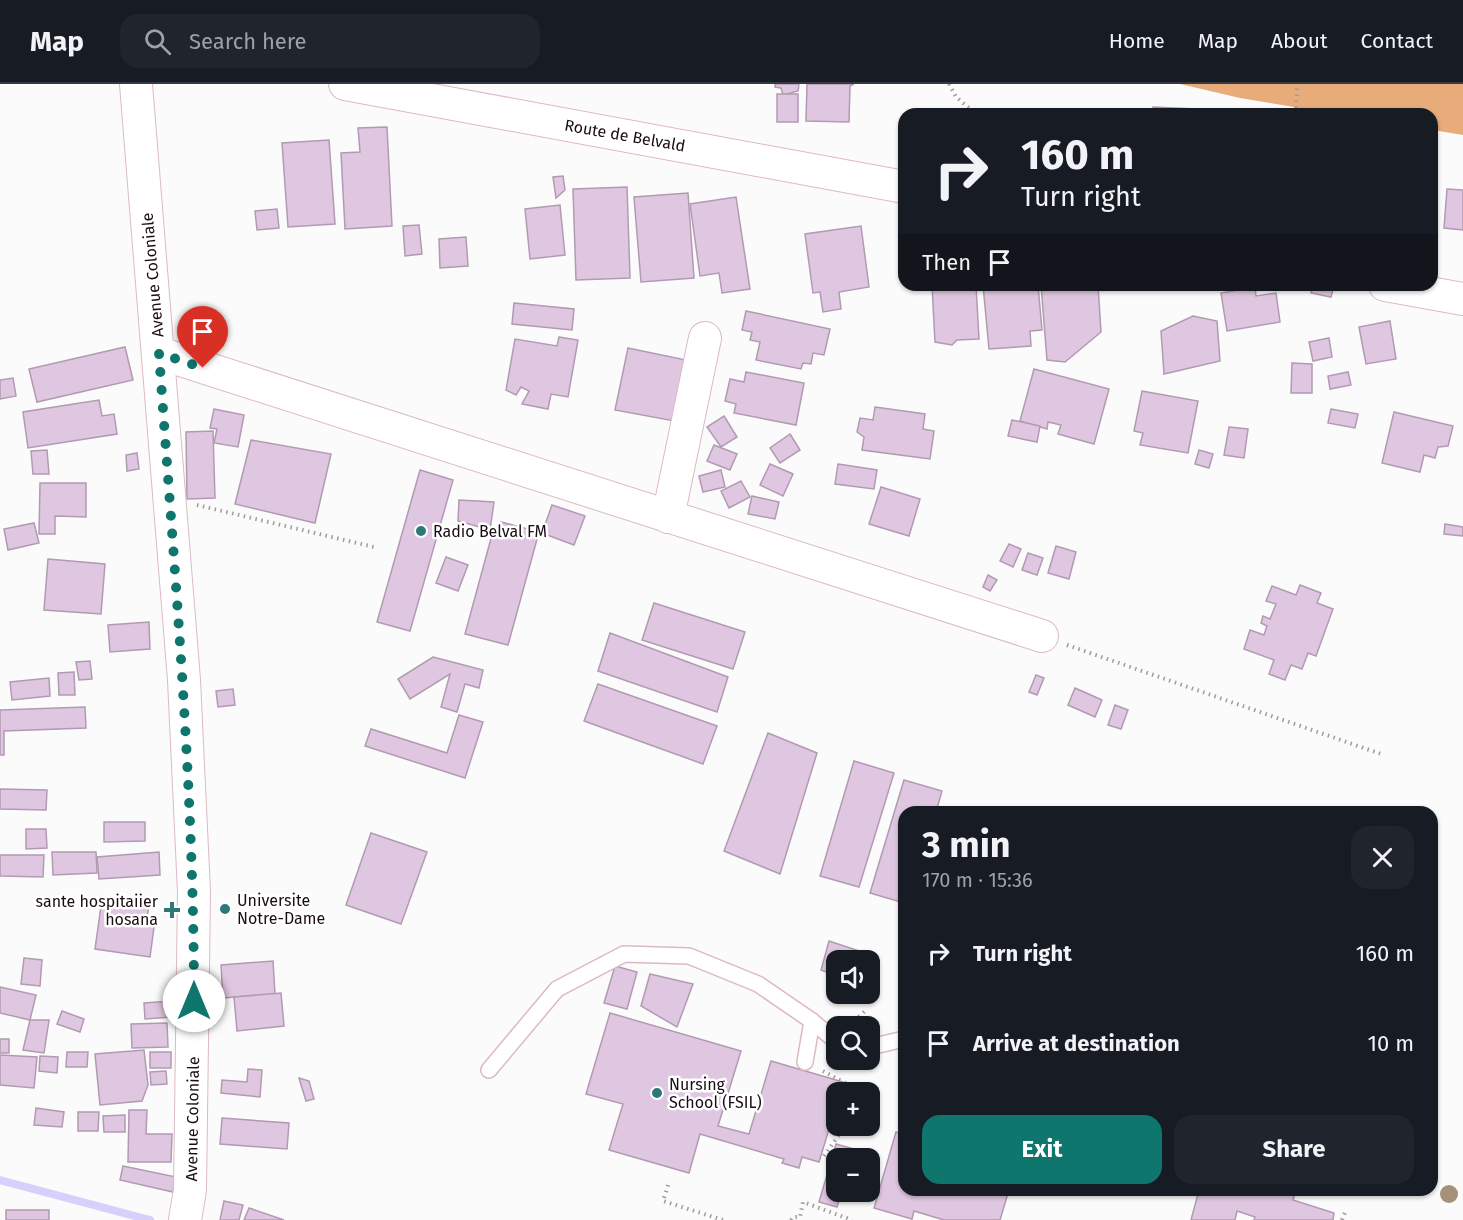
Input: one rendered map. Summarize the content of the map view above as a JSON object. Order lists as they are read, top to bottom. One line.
{"streets":{"street":["Route de Belvald","Avenue Coloniale"]},"places":{"other":["Radio Belval FM","Universite Notre-Dame","Nursing School (FSIL)"],"health":["sante hospitaiier hosana"]},"page":{"header":"Map","search":"Search here","nav":["Home","Map","About","Contact"],"turn":["160 m","Turn right"],"then":"Then","heading":["3 min","170 m · 15:36"],"list":[{"name":"Turn right","value":"160 m"},{"name":"Arrive at destination","value":"10 m"}],"map_buttons":["+","−"],"buttons":["Exit","Share"]}}
